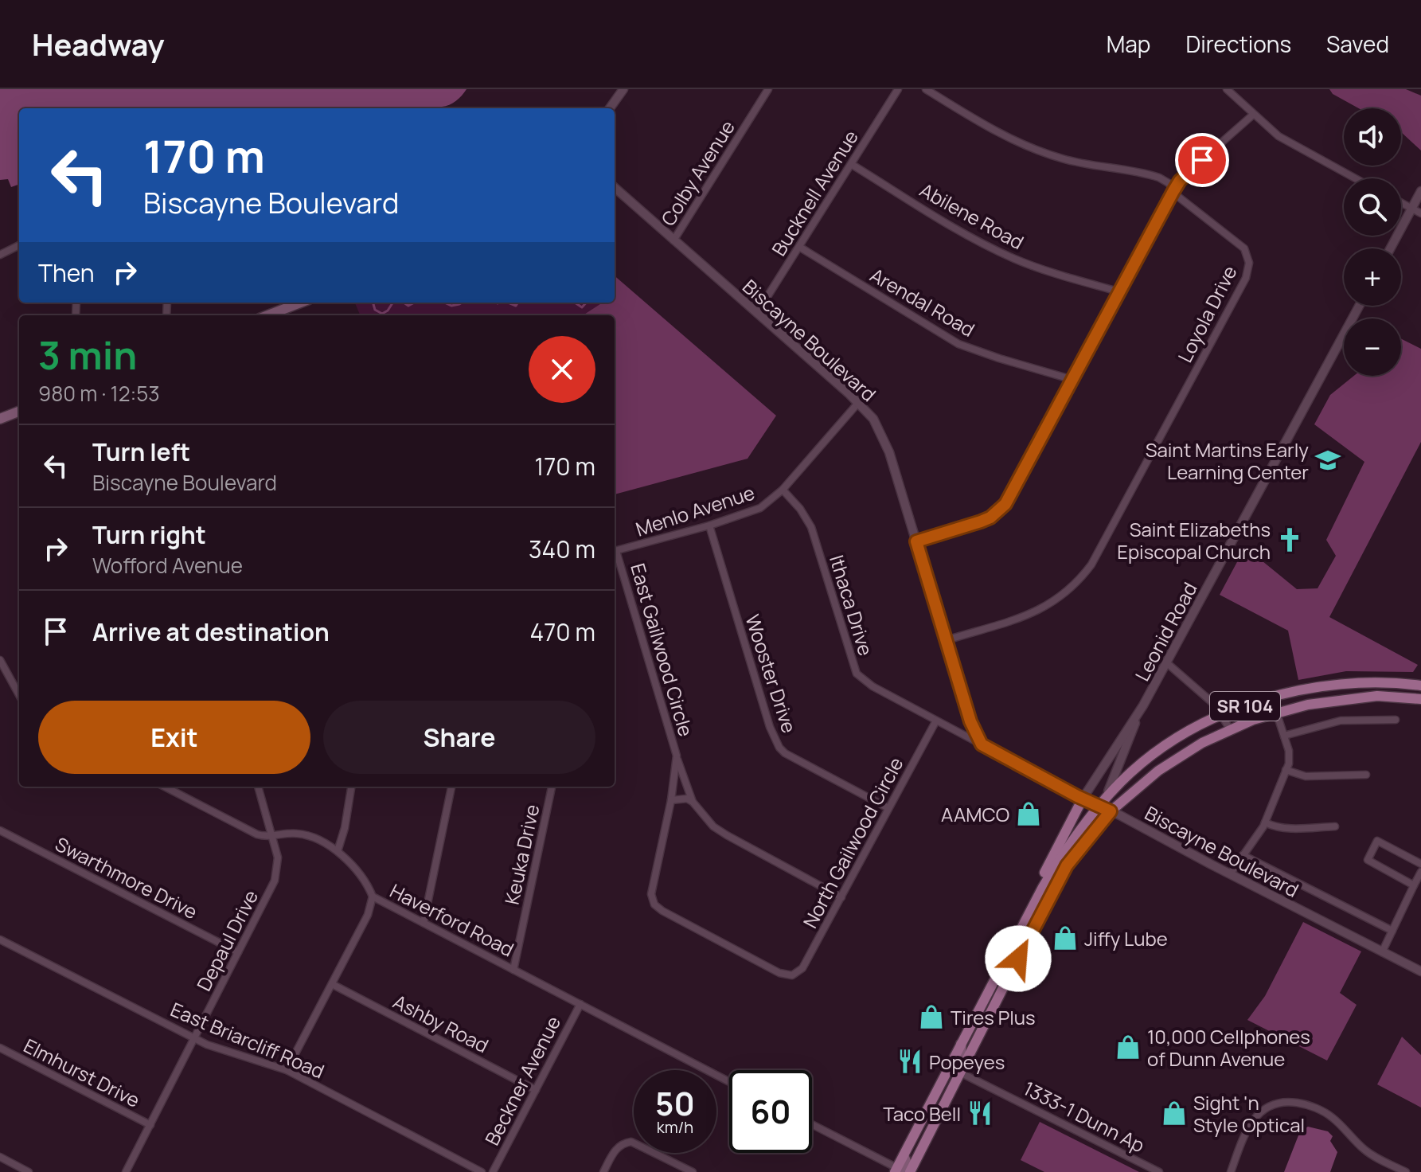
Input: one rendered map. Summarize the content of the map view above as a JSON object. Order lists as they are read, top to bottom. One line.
{"streets":{"main road":["SR 104"],"street":["Colby Avenue","Bucknell Avenue","Abilene Road","Arendal Road","Loyola Drive","Biscayne Boulevard","Menlo Avenue","Ithaca Drive","Leonid Road","East Gailwood Circle","Wooster Drive","North Gailwood Circle","Keuka Drive","Swarthmore Drive","Haverford Road","Depaul Drive","Ashby Road","East Briarcliff Road","Elmhurst Drive","Beckner Avenue","1333-1 Dunn Ap"]},"crossings":[["Colby Avenue","Biscayne Boulevard"],["Bucknell Avenue","Abilene Road"],["Bucknell Avenue","Arendal Road"],["Bucknell Avenue","Biscayne Boulevard"],["Loyola Drive","Biscayne Boulevard"],["Biscayne Boulevard","Menlo Avenue"],["Biscayne Boulevard","Ithaca Drive"],["Biscayne Boulevard","Leonid Road"],["Biscayne Boulevard","SR 104"],["Menlo Avenue","Ithaca Drive"],["Menlo Avenue","Wooster Drive"],["Ithaca Drive","North Gailwood Circle"],["Leonid Road","SR 104"],["East Gailwood Circle","North Gailwood Circle"],["Wooster Drive","North Gailwood Circle"],["SR 104","1333-1 Dunn Ap"],["Keuka Drive","Haverford Road"],["Swarthmore Drive","Depaul Drive"],["Haverford Road","Depaul Drive"],["Haverford Road","Beckner Avenue"],["Depaul Drive","East Briarcliff Road"],["Depaul Drive","Elmhurst Drive"],["Ashby Road","Beckner Avenue"]],"places":{"school or university":["Saint Martins Early Learning Center"],"church":["Saint Elizabeths Episcopal Church"],"shop":["AAMCO","Jiffy Lube","Tires Plus","10,000 Cellphones of Dunn Avenue","Sight 'n Style Optical"],"restaurant":["Popeyes","Taco Bell"]},"page":{"header":"Headway","nav":["Map","Directions","Saved"],"map_buttons":["+","−"],"turn":["170 m","Biscayne Boulevard"],"then":"Then","heading":["3 min","980 m · 12:53"],"list":[{"name":"Turn left","note":"Biscayne Boulevard","value":"170 m"},{"name":"Turn right","note":"Wofford Avenue","value":"340 m"},{"name":"Arrive at destination","value":"470 m"}],"buttons":["Exit","Share"],"speed":"50 km/h","limit":"60"}}
